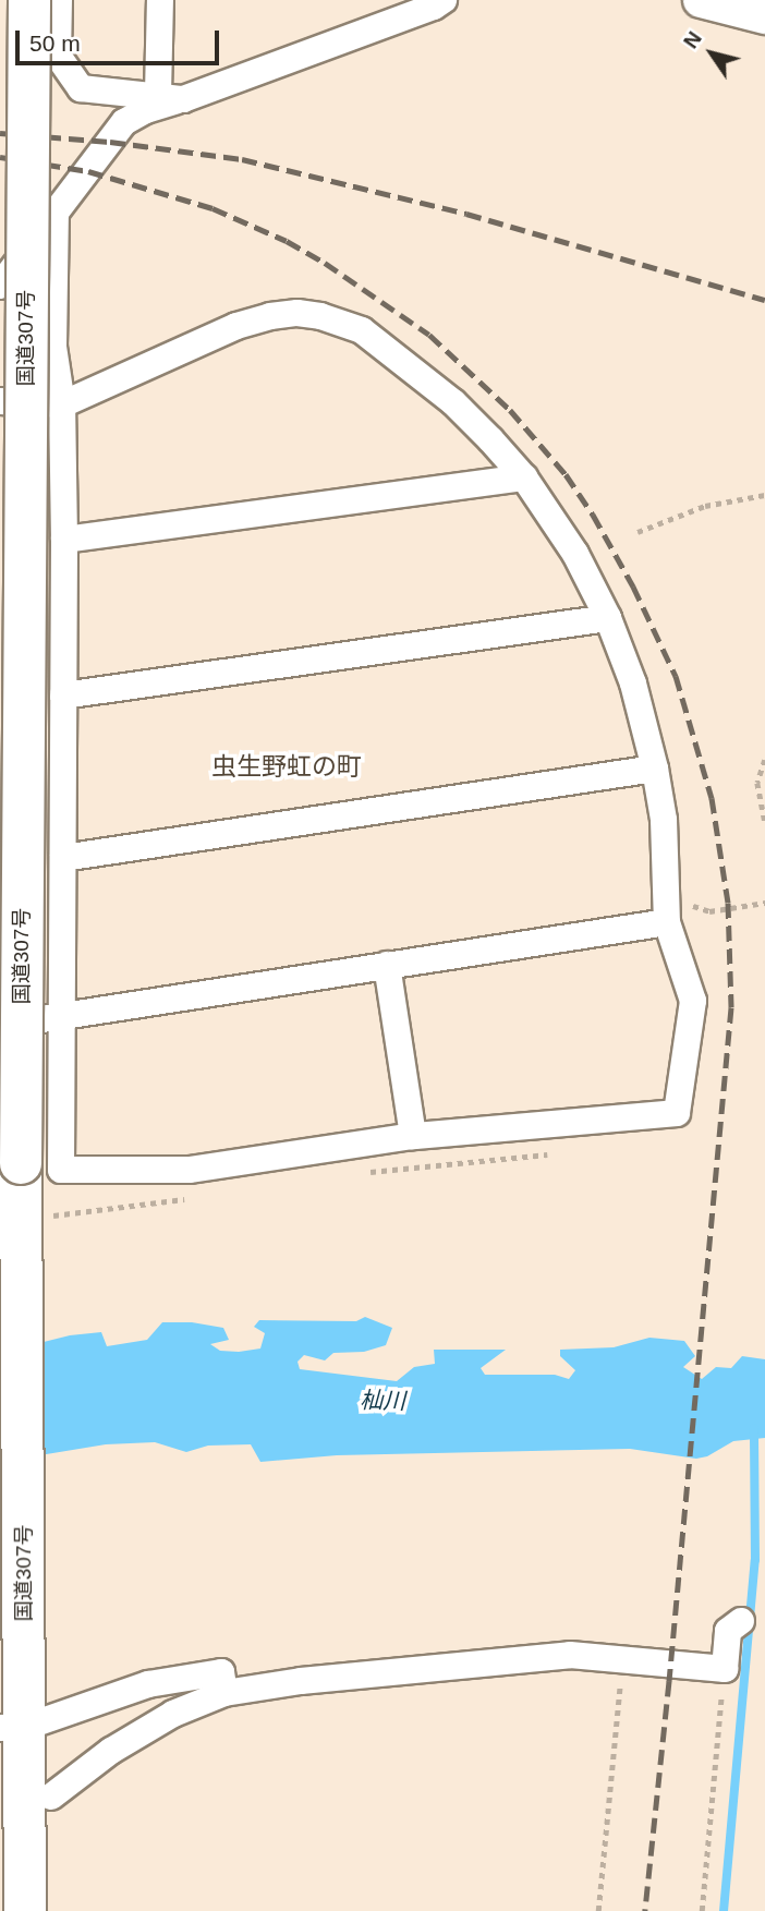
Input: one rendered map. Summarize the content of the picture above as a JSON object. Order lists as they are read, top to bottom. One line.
{"streets":{"highway":["国道307号"]},"districts":["虫生野虹の町"],"water":["杣川"],"scale_bar":"50 m","north":"top left"}
